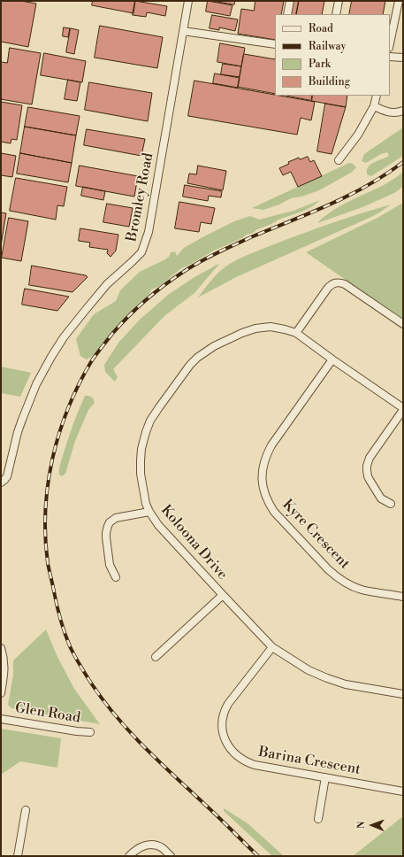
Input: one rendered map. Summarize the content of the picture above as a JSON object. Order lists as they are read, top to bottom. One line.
{"streets":{"street":["Bromley Road","Kyre Crescent","Koloona Drive","Glen Road","Barina Crescent"]},"crossings":[["Kyre Crescent","Koloona Drive"],["Koloona Drive","Barina Crescent"]],"legend":["Road","Railway","Park","Building"],"north":"left"}
